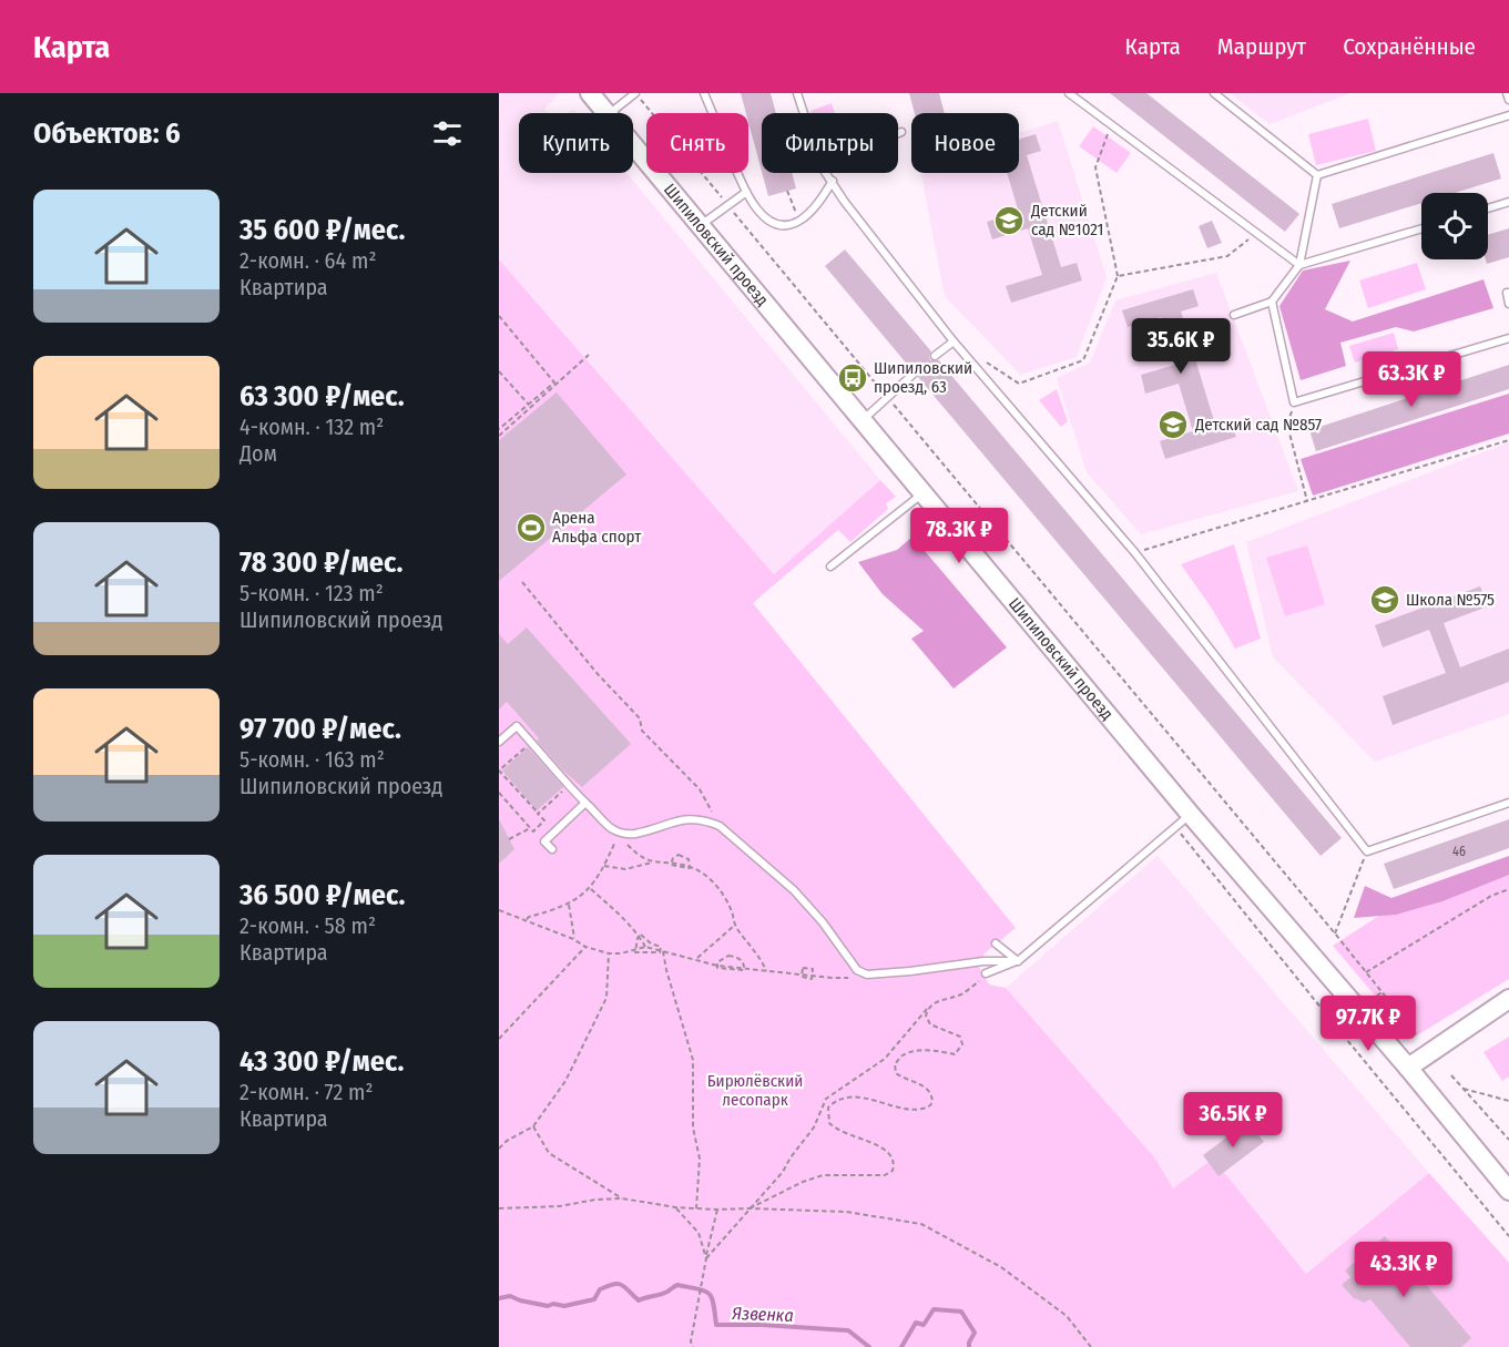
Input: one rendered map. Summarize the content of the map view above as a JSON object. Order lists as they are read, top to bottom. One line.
{"streets":{"main road":["Шипиловский проезд"]},"water":["Язвенка"],"parks":["Бирюлёвский лесопарк"],"places":{"school or university":["Детский сад №1021","Детский сад №857","Школа №575"],"bus stop":["Шипиловский проезд, 63"],"sports":["Арена Альфа спорт"]},"house_numbers":["46"],"page":{"header":"Карта","nav":["Карта","Маршрут","Сохранённые"],"heading":"Объектов: 6","chip":["Купить","Снять","Фильтры","Новое"],"list":[{"name":"35 600 ₽/мес.","note":"2-комн. · 64 m² · Квартира"},{"name":"63 300 ₽/мес.","note":"4-комн. · 132 m² · Дом"},{"name":"78 300 ₽/мес.","note":"5-комн. · 123 m² · Шипиловский проезд"},{"name":"97 700 ₽/мес.","note":"5-комн. · 163 m² · Шипиловский проезд"},{"name":"36 500 ₽/мес.","note":"2-комн. · 58 m² · Квартира"},{"name":"43 300 ₽/мес.","note":"2-комн. · 72 m² · Квартира"}],"price":["35.6K ₽","63.3K ₽","78.3K ₽","97.7K ₽","36.5K ₽","43.3K ₽"]}}
